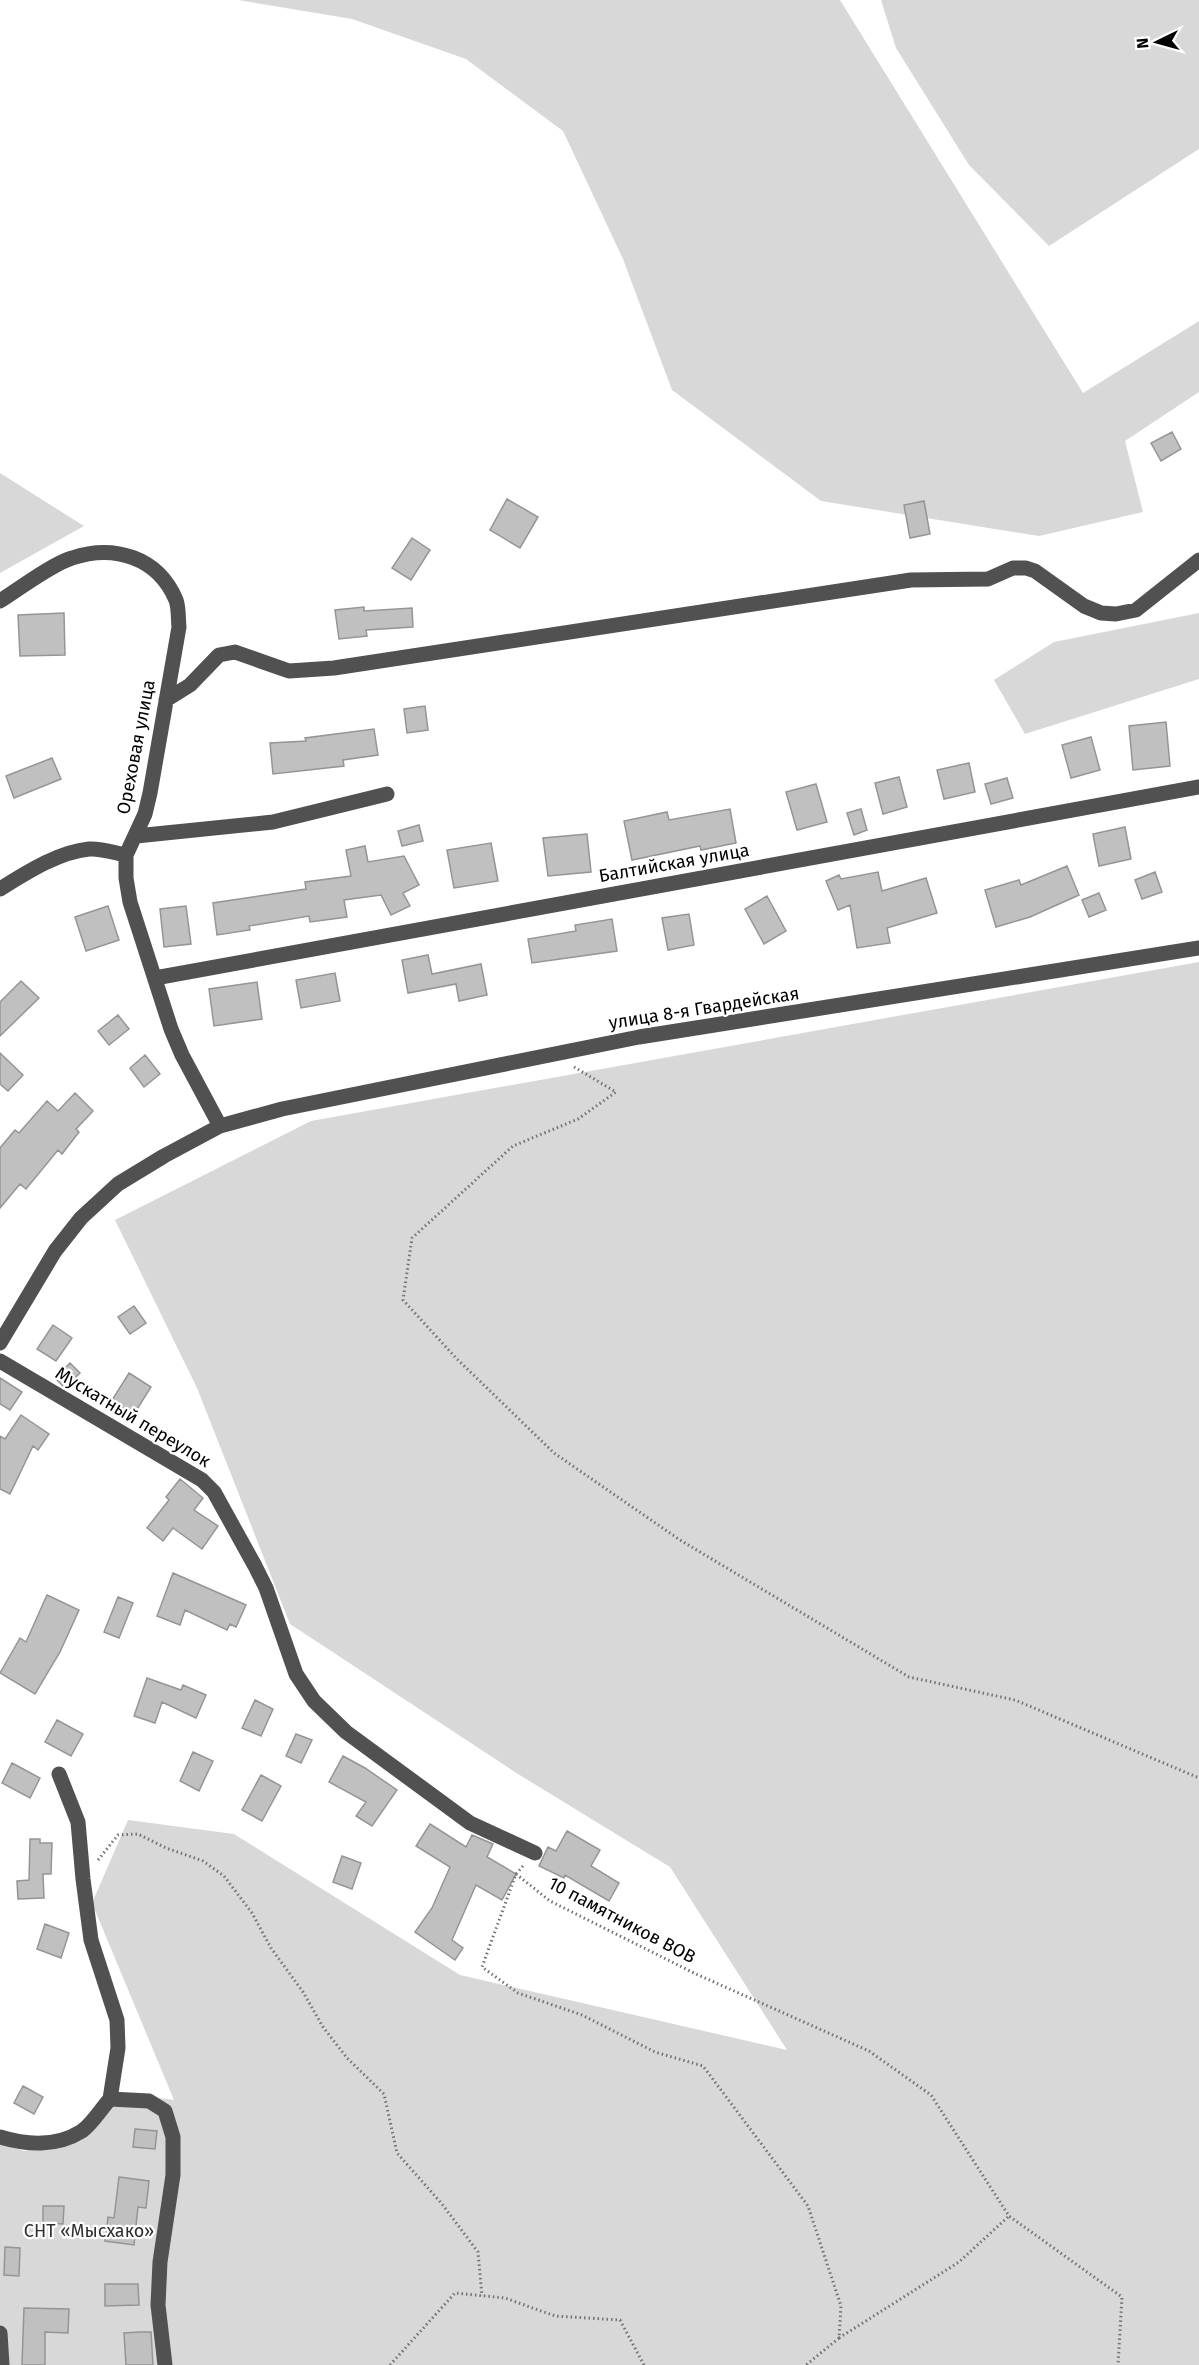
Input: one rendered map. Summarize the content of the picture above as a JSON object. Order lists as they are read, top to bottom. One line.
{"streets":{"street":["Ореховая улица","Балтийская улица","улица 8-я Гвардейская","Мускатный переулок"],"path":["10 памятников ВОВ"]},"crossings":[["Ореховая улица","Балтийская улица"],["Ореховая улица","улица 8-я Гвардейская"]],"parks":["СНТ «Мысхако»"],"north":"left"}
